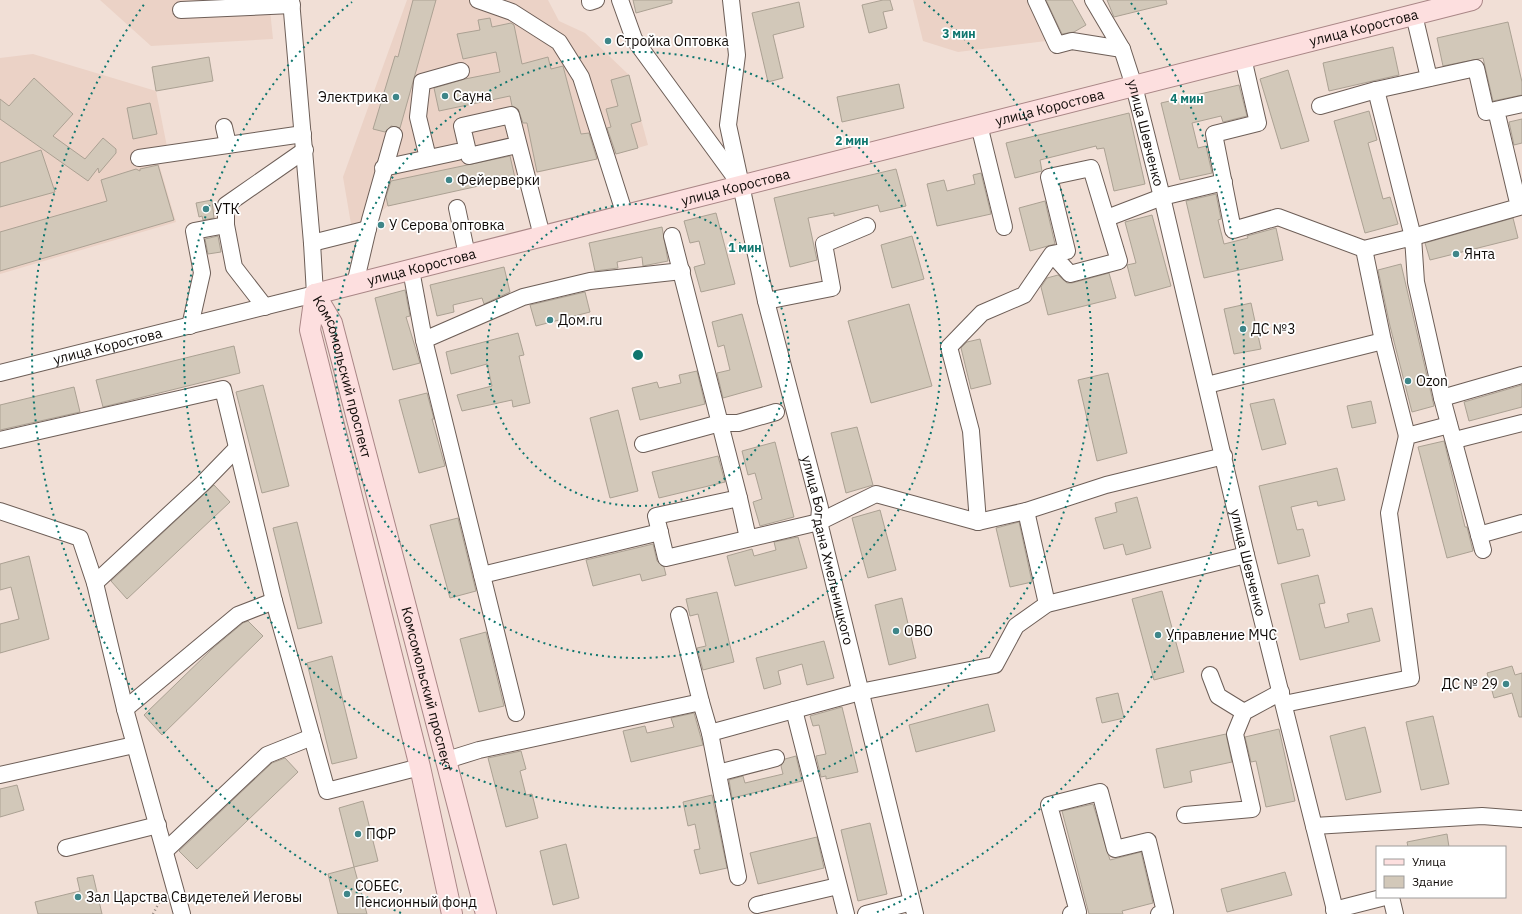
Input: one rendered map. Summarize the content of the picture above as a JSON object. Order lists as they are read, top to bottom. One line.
{"streets":{"main road":["улица Коростова","Комсомольский проспект"],"street":["улица Шевченко","улица Богдана Хмельницкого"]},"crossings":[["улица Коростова","улица Шевченко"],["улица Коростова","Комсомольский проспект"],["улица Коростова","улица Богдана Хмельницкого"]],"places":["Стройка Оптовка","Сауна","Электрика","Фейерверки","УТК","У Серова оптовка","Янта","Дом.ru","ДС №3","Ozon","ОВО","Управление МЧС","ДС № 29","ПФР","СОБЕС, Пенсионный фонд","Зал Царства Свидетелей Иеговы"],"legend":["Улица","Здание"],"rings":["3 мин","4 мин","2 мин","1 мин"]}
